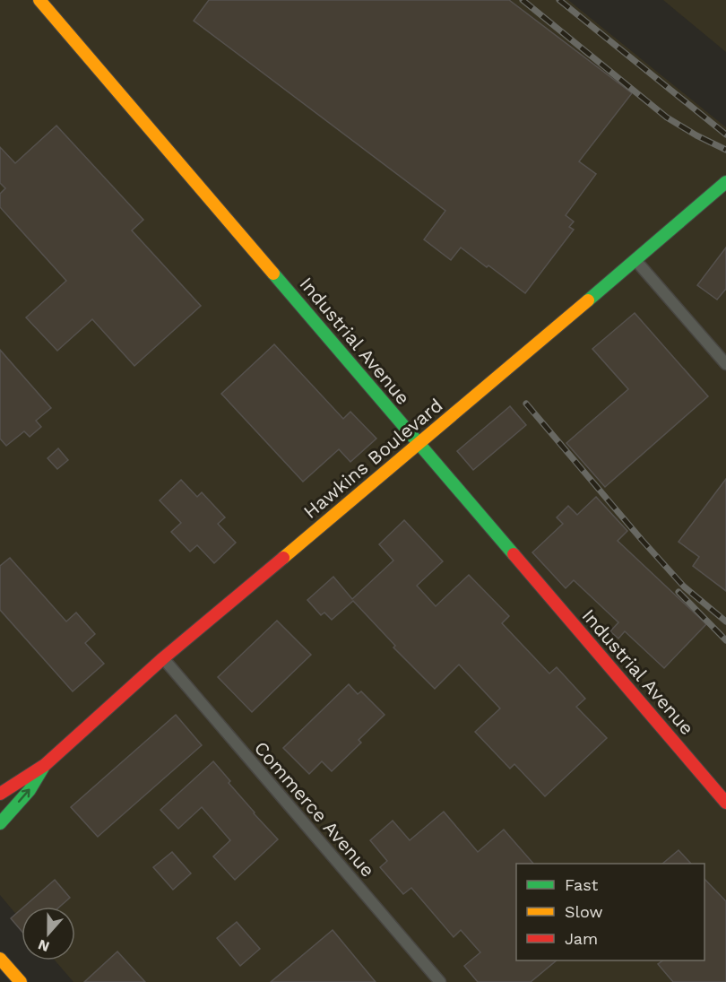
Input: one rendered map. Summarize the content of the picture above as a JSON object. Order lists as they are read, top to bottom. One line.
{"streets":{"main road":["Industrial Avenue","Hawkins Boulevard"],"street":["Commerce Avenue"]},"crossings":[["Industrial Avenue","Hawkins Boulevard"],["Hawkins Boulevard","Commerce Avenue"]],"legend":["Fast","Slow","Jam"],"north":"bottom"}
